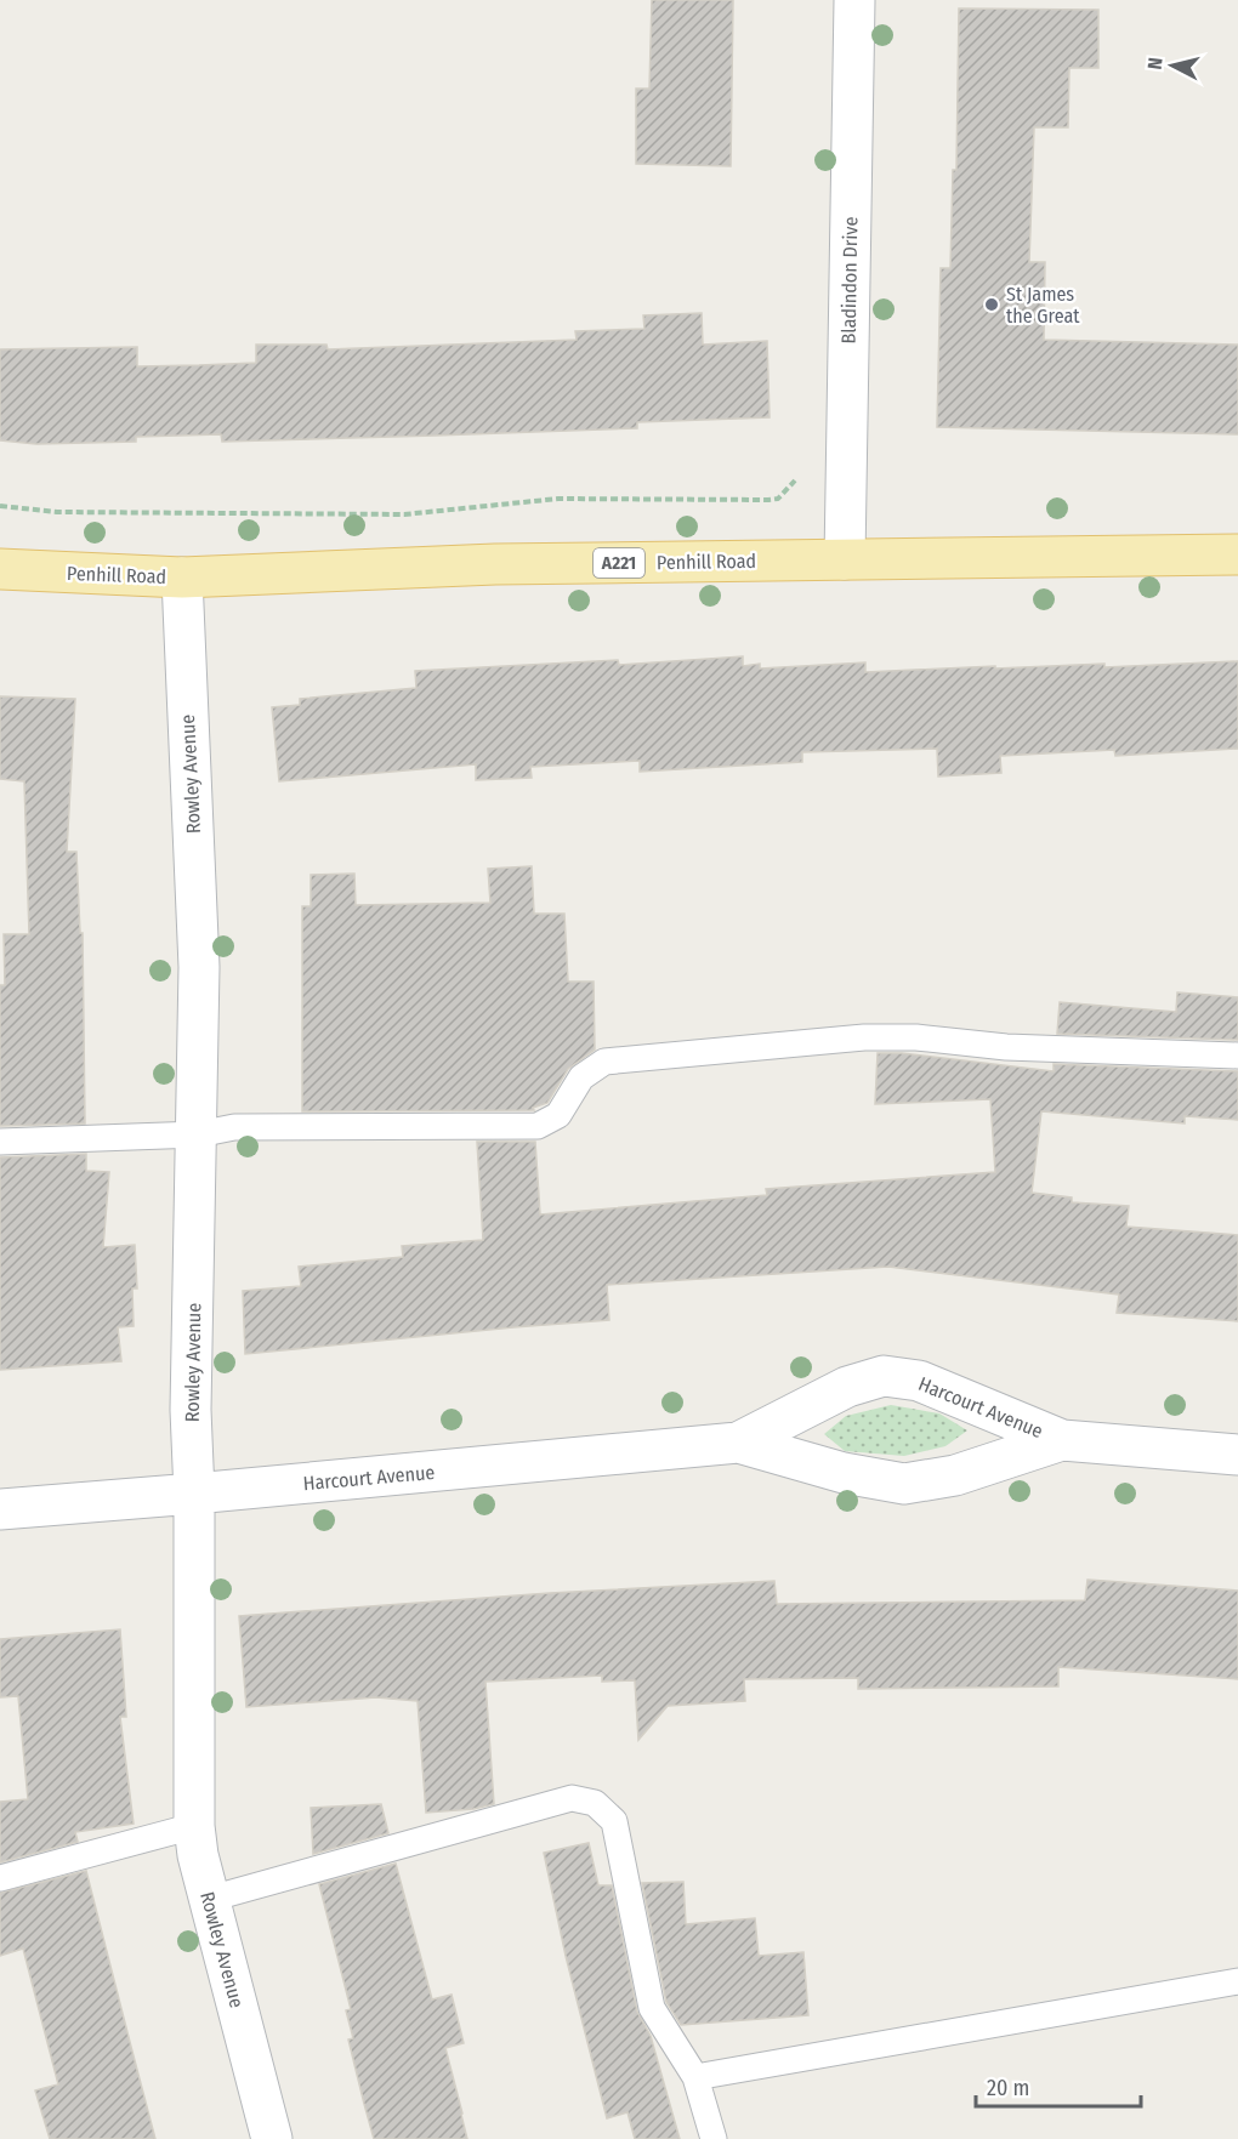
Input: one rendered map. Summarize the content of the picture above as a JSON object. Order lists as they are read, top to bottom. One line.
{"streets":{"main road":["Penhill Road","A221"],"street":["Bladindon Drive","Rowley Avenue","Harcourt Avenue"]},"crossings":[["Bladindon Drive","Penhill Road"],["Penhill Road","Rowley Avenue"],["Rowley Avenue","Harcourt Avenue"]],"places":["St James the Great"],"scale_bar":"20 m","north":"left"}
